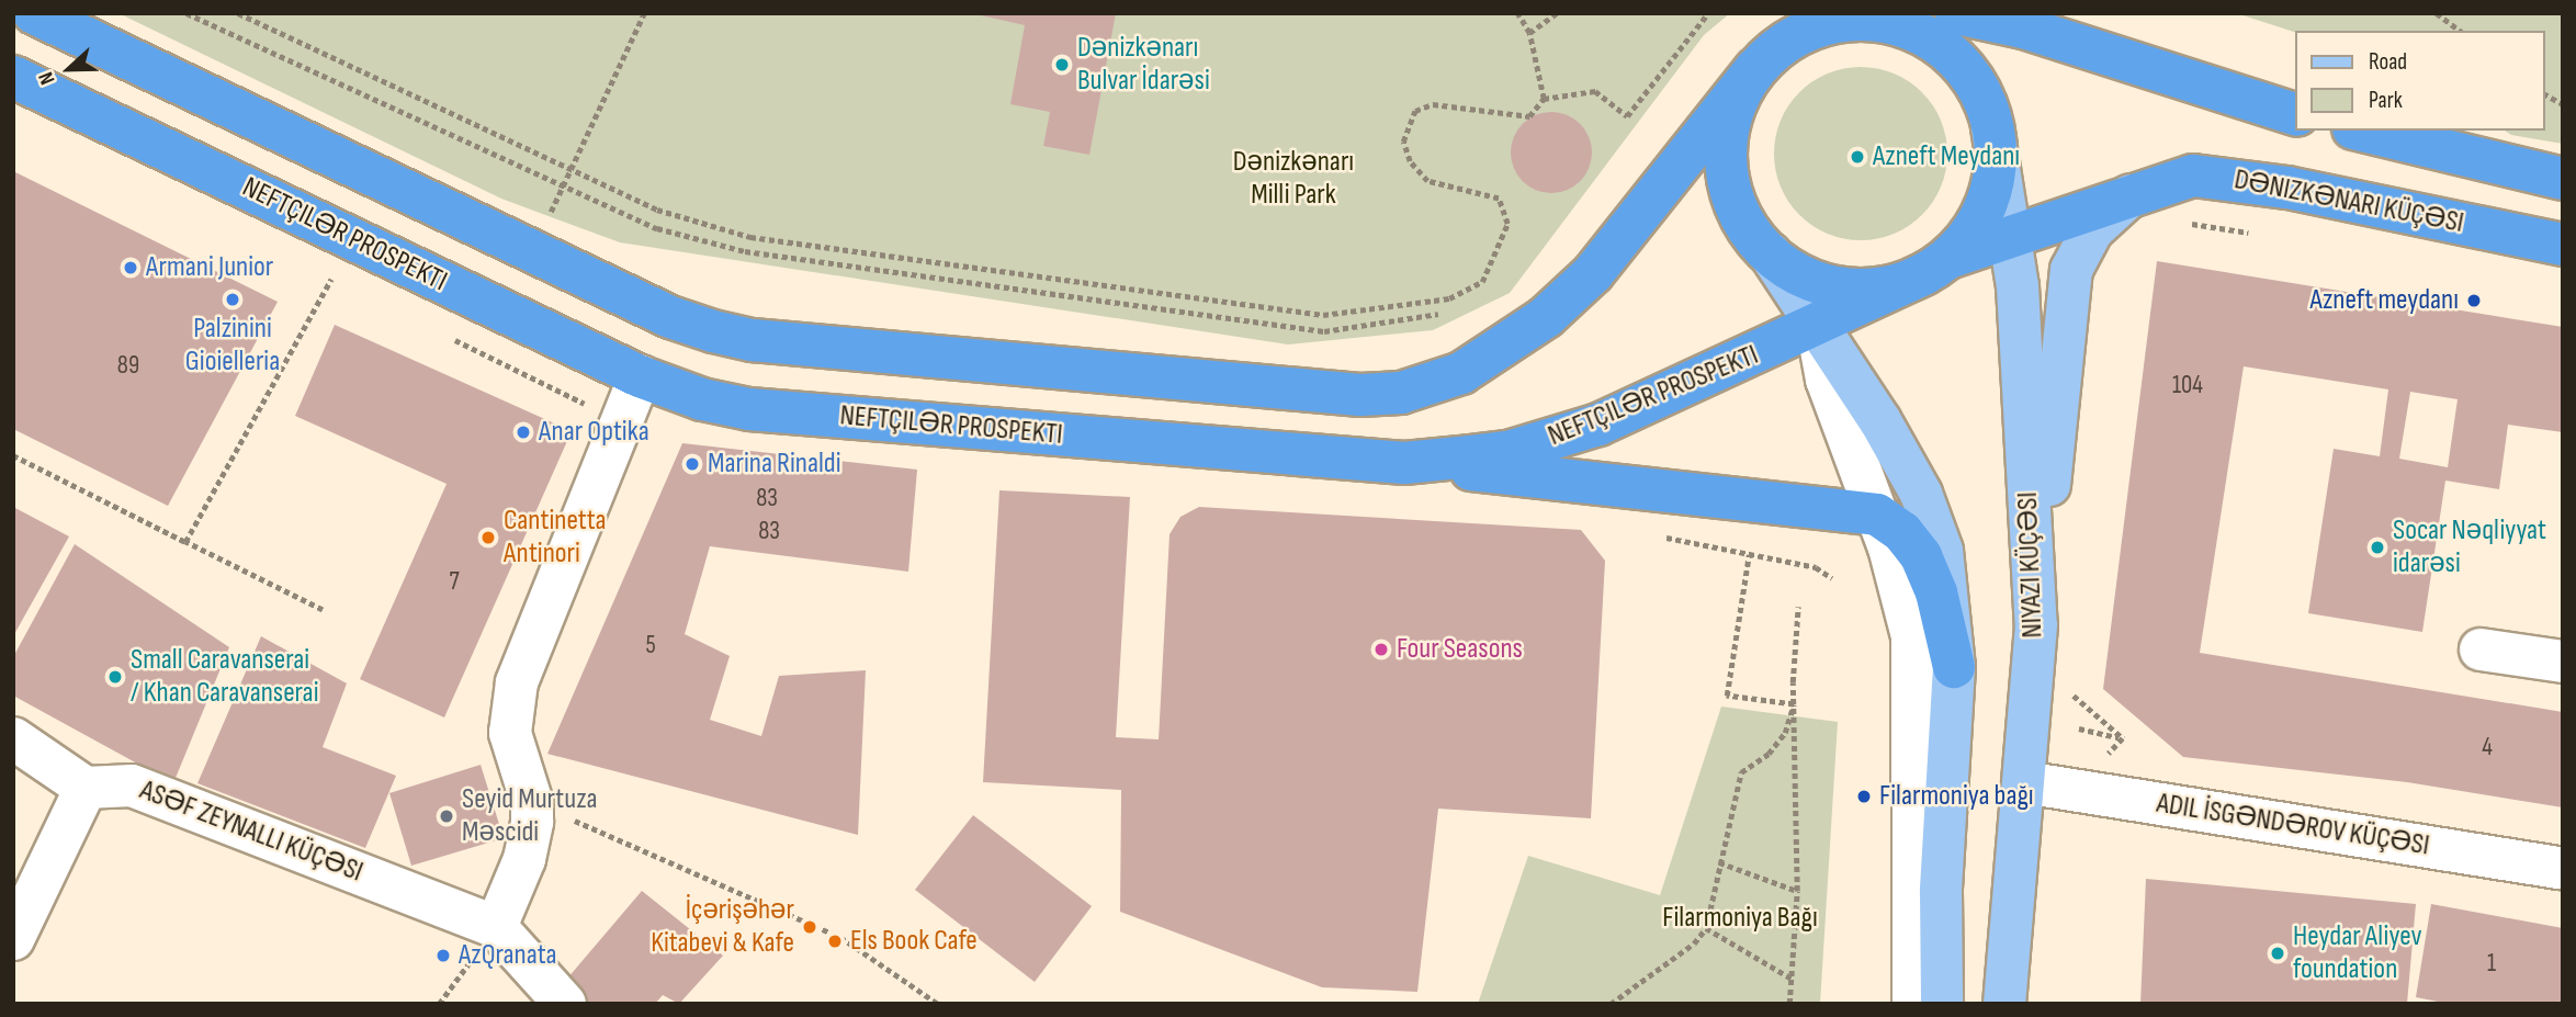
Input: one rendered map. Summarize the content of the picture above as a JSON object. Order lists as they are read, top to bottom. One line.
{"streets":{"highway":["NEFTÇILƏR PROSPEKTI"],"main road":["NIYAZI KÜÇƏSI"],"street":["ADIL İSGƏNDƏROV KÜÇƏSI"]},"crossings":[["NEFTÇILƏR PROSPEKTI","NIYAZI KÜÇƏSI"],["NIYAZI KÜÇƏSI","ADIL İSGƏNDƏROV KÜÇƏSI"]],"parks":["Dənizkənarı Milli Park","Filarmoniya Bağı"],"places":["Dənizkənarı Bulvar İdarəsi","Azneft Meydanı","Armani Junior","Palzinini Gioielleria","Azneft meydanı","Anar Optika","Marina Rinaldi","Cantinetta Antinori","Socar Nəqliyyat idarəsi","Four Seasons","Small Caravanserai / Khan Caravanserai","Filarmoniya bağı","Seyid Murtuza Məscidi","İçərişəhər Kitabevi & Kafe","Els Book Cafe","Heydar Aliyev foundation","AzQranata"],"house_numbers":["89","104","83","83","7","5","4","1"],"legend":["Road","Park"],"north":"left"}
